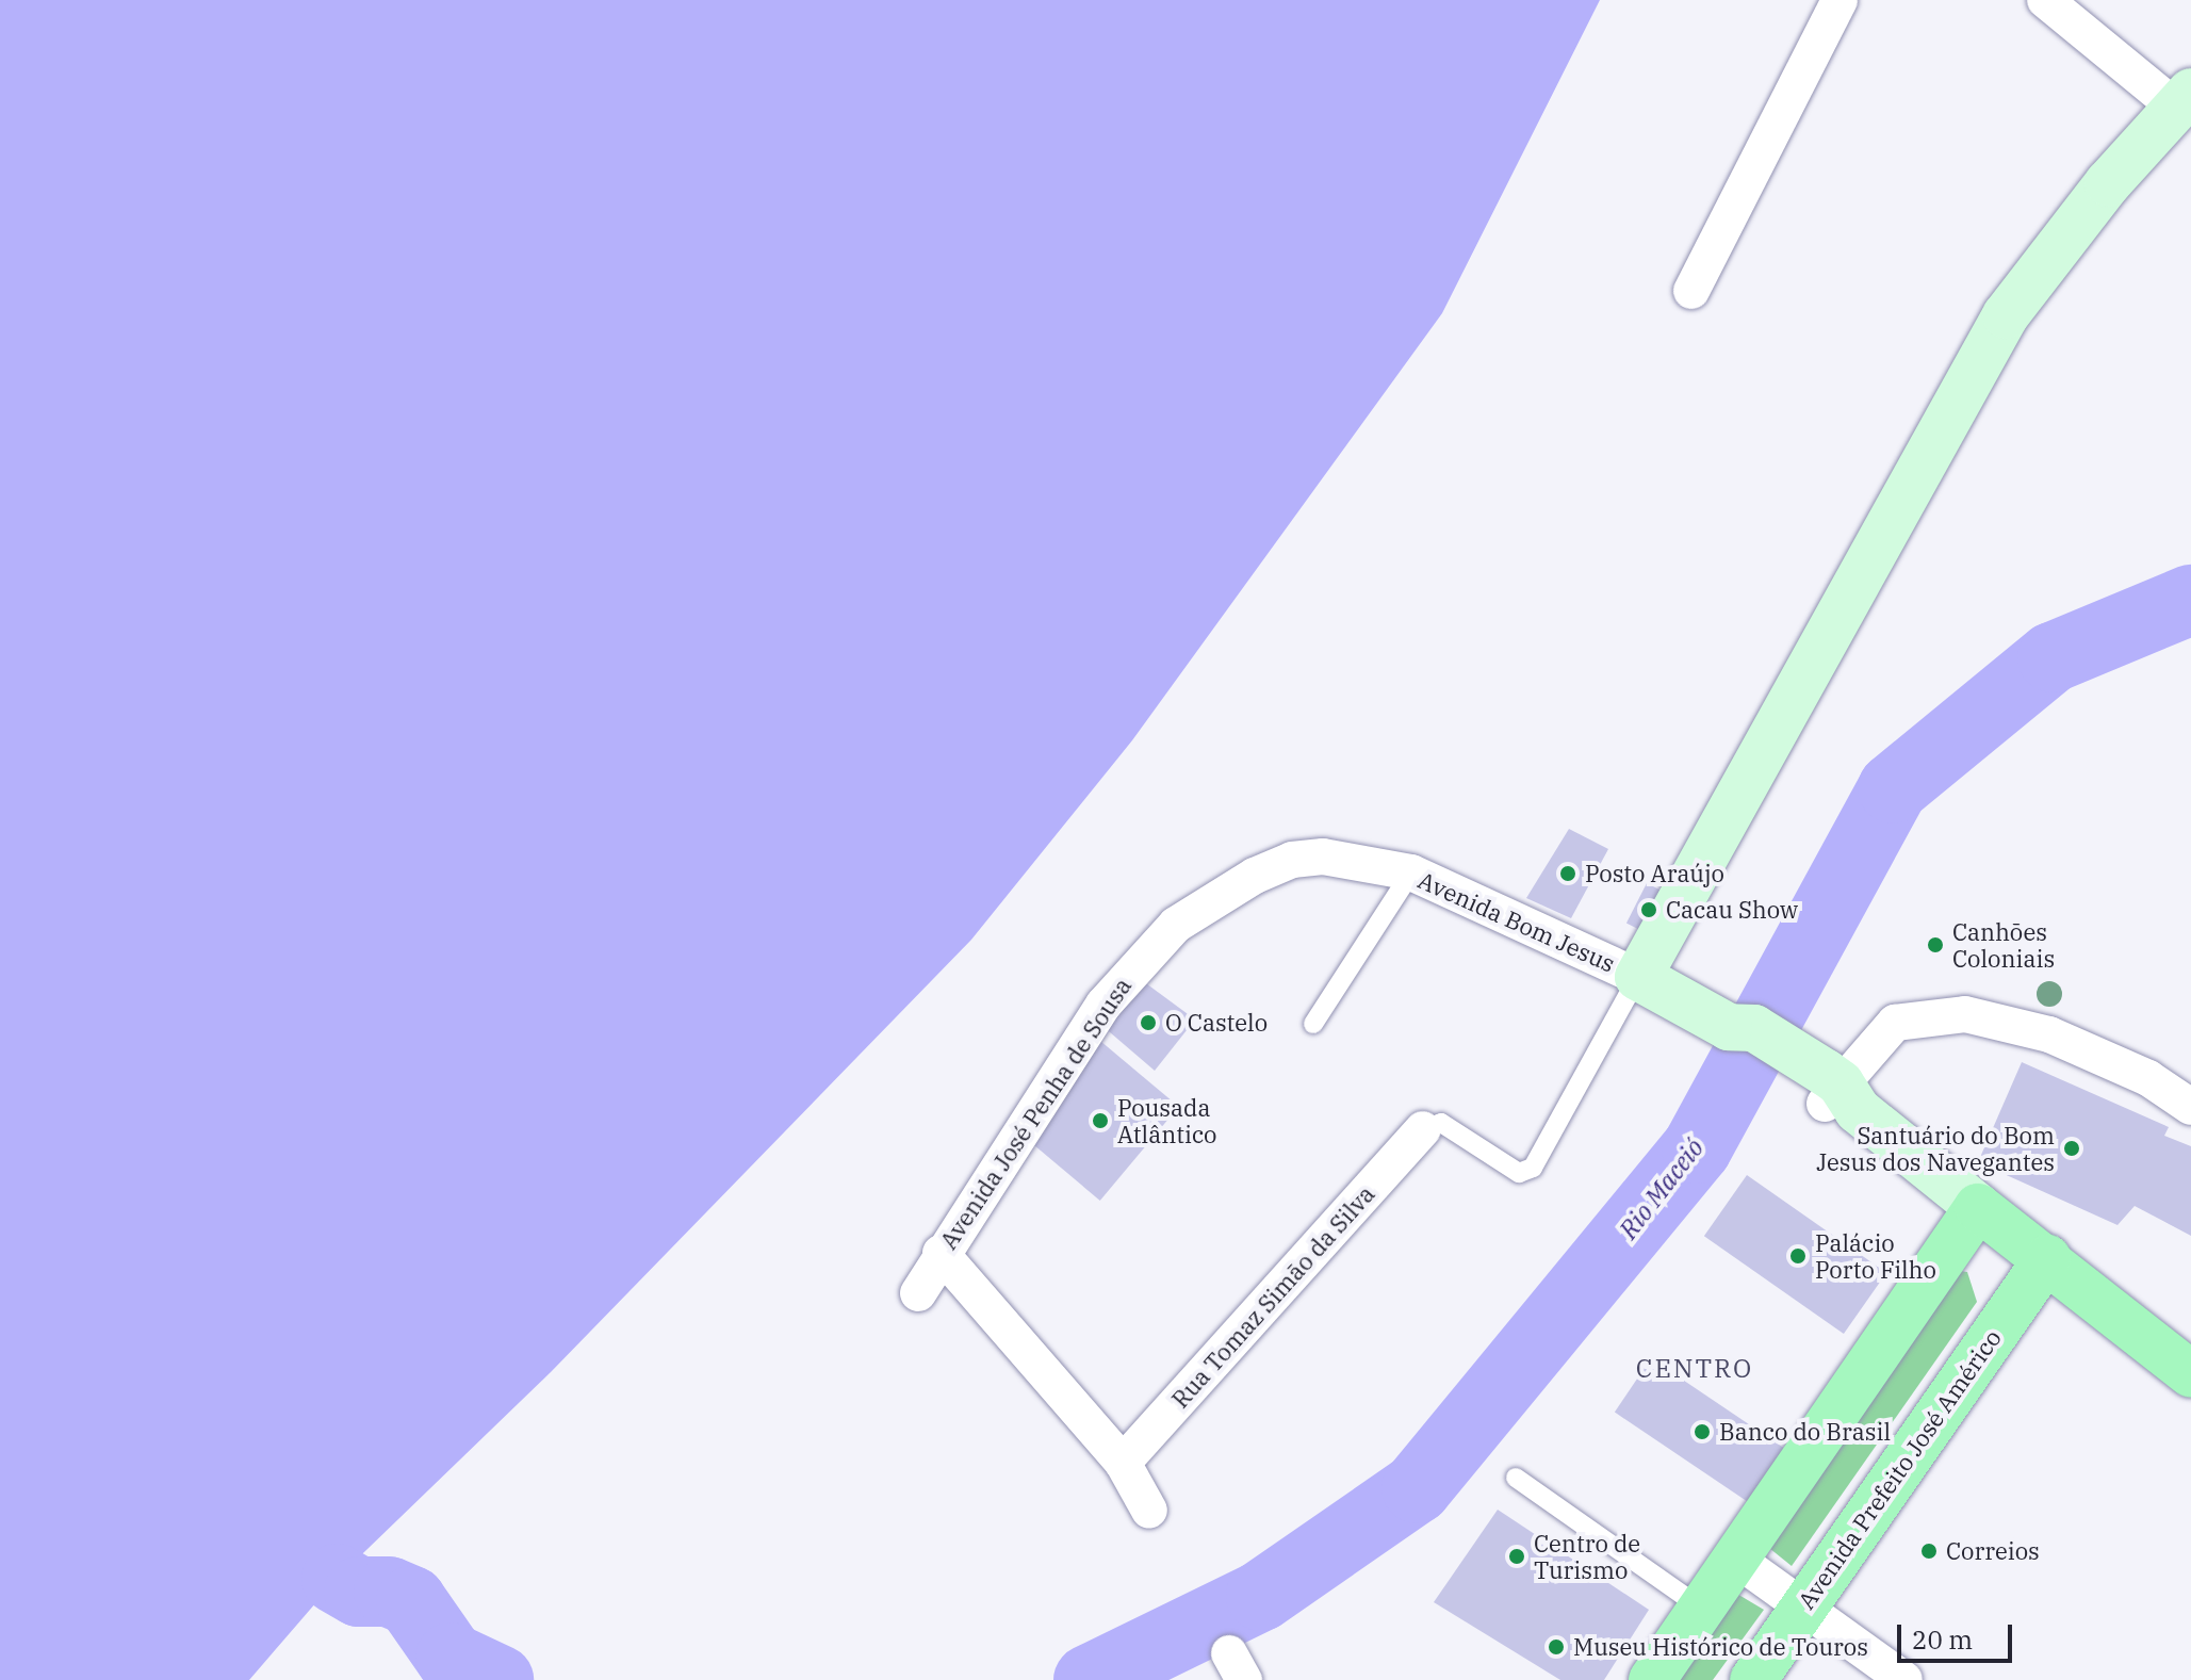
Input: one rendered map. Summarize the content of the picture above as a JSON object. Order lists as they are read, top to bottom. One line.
{"streets":{"main road":["Avenida Bom Jesus","Avenida Prefeito José Américo"],"street":["Avenida José Penha de Sousa","Rua Tomaz Simão da Silva"]},"crossings":[["Avenida Bom Jesus","Avenida José Penha de Sousa"],["Avenida Bom Jesus","Avenida Prefeito José Américo"]],"districts":["CENTRO"],"water":["Rio Maceió"],"places":["Posto Araújo","Cacau Show","Canhões Coloniais","O Castelo","Pousada Atlântico","Santuário do Bom Jesus dos Navegantes","Palácio Porto Filho","Banco do Brasil","Correios","Centro de Turismo","Museu Histórico de Touros"],"scale_bar":"20 m"}
